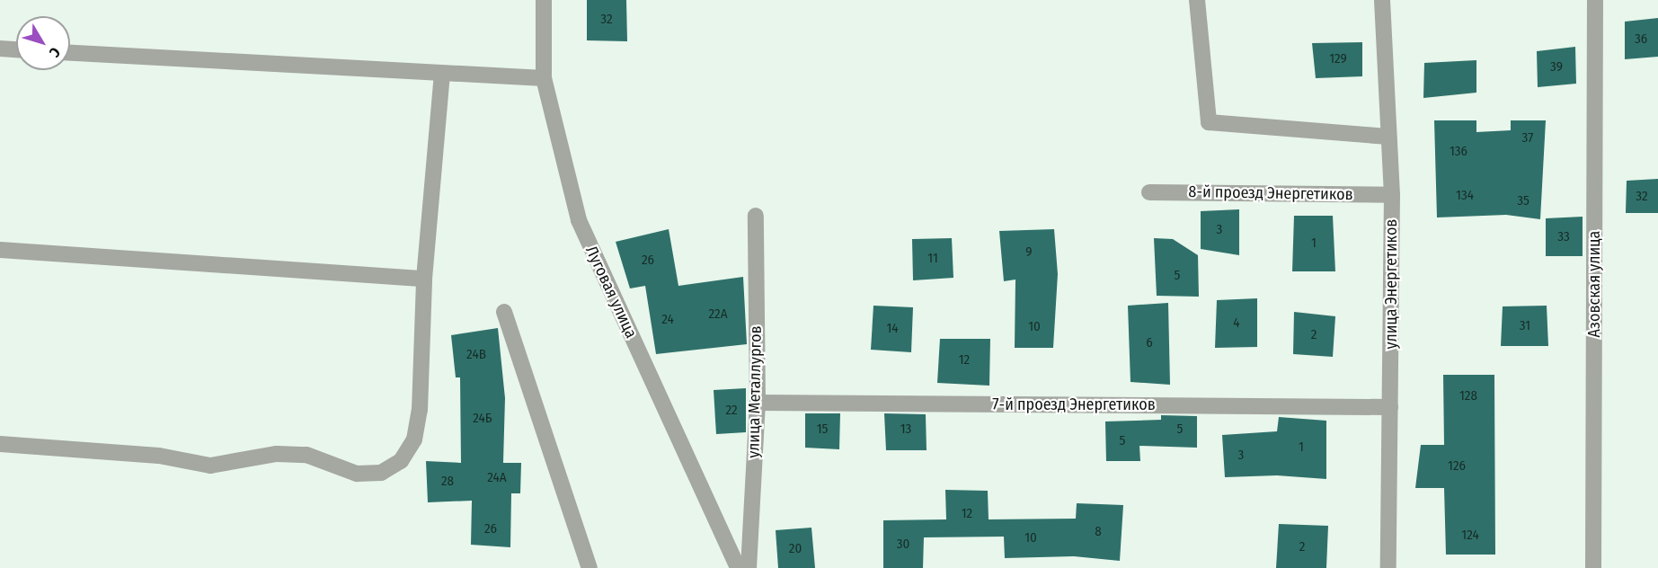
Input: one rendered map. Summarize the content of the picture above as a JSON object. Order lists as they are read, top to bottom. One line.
{"streets":{"street":["8-й проезд Энергетиков","улица Энергетиков","Азовская улица","Луговая улица","улица Металлургов","7-й проезд Энергетиков"]},"crossings":[["8-й проезд Энергетиков","улица Энергетиков"],["улица Энергетиков","7-й проезд Энергетиков"],["улица Металлургов","7-й проезд Энергетиков"]],"house_numbers":["32","36","129","39","37","136","134","32","35","3","33","1","9","11","26","5","22А","24","4","31","10","14","2","6","24В","12","128","22","24Б","15","13","5","5","1","3","126","24А","28","12","26","8","124","10","30","2","20"],"north":"bottom right"}
